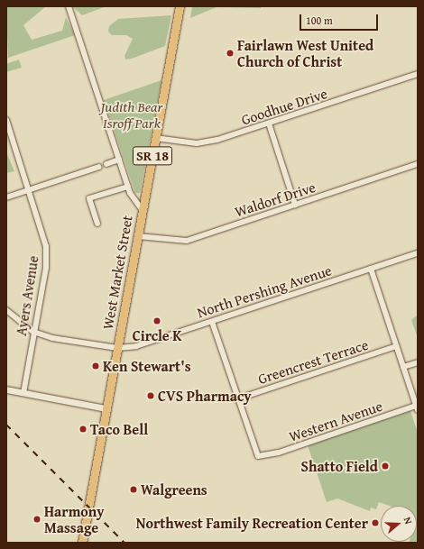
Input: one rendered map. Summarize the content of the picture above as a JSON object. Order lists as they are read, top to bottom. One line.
{"streets":{"main road":["SR 18","West Market Street"],"street":["Goodhue Drive","Waldorf Drive","North Pershing Avenue","Ayers Avenue","Greencrest Terrace","Western Avenue"]},"crossings":[["Goodhue Drive","West Market Street"],["Waldorf Drive","West Market Street"],["West Market Street","North Pershing Avenue"],["North Pershing Avenue","Ayers Avenue"],["Greencrest Terrace","Western Avenue"]],"parks":["Judith Bear Isroff Park"],"places":["Fairlawn West United Church of Christ","Circle K","Ken Stewart's","CVS Pharmacy","Taco Bell","Shatto Field","Walgreens","Harmony Massage","Northwest Family Recreation Center"],"scale_bar":"100 m","north":"right"}
